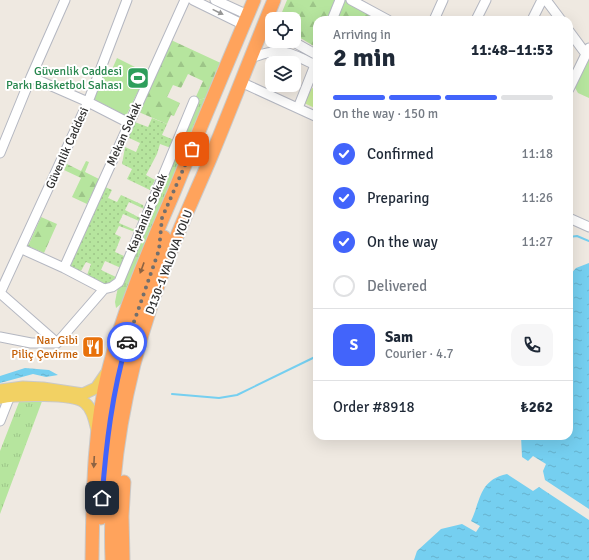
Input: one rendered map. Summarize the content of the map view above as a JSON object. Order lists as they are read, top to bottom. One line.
{"streets":{"highway":["D130-1 YALOVA YOLU"],"street":["Mekan Sokak","Güvenlik Caddesi","Kaptanlar Sokak"]},"places":{"sports":["Güvenlik Caddesi Parkı Basketbol Sahası"],"restaurant":["Nar Gibi Piliç Çevirme"]},"page":{"heading":["2 min","Arriving in","11:48–11:53"],"panel":["Sam","Courier · 4.7","Order #8918","₺262"],"bar":"On the way · 150 m","list":[["Confirmed","11:18"],["Preparing","11:26"],["On the way","11:27"],"Delivered"],"round":"S"}}
